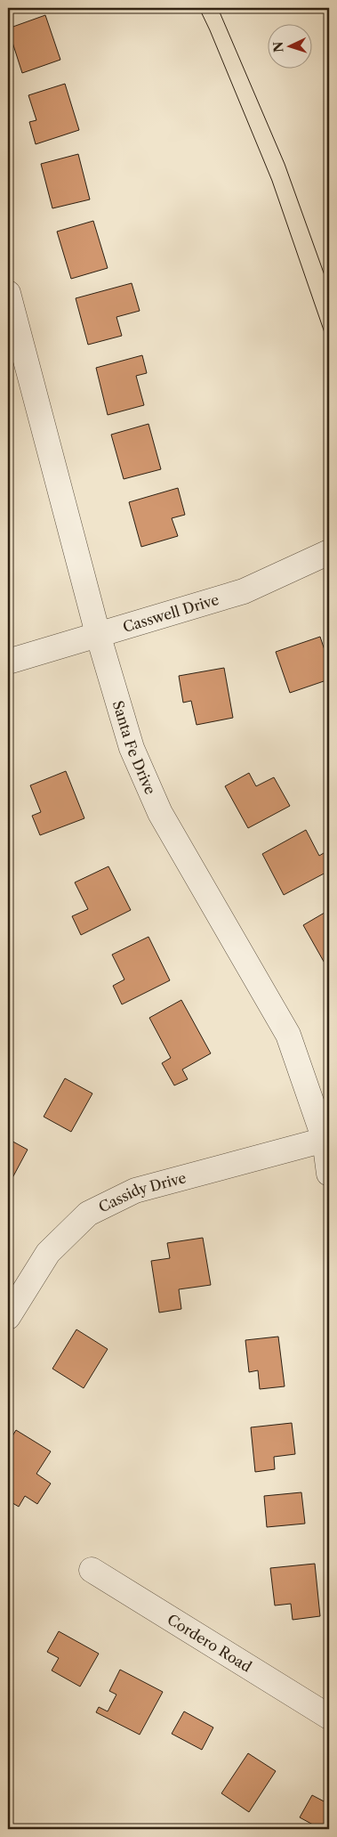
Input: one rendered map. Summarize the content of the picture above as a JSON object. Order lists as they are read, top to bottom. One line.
{"streets":{"street":["Casswell Drive","Santa Fe Drive","Cassidy Drive","Cordero Road"]},"crossings":[["Casswell Drive","Santa Fe Drive"],["Santa Fe Drive","Cassidy Drive"]],"north":"left"}
